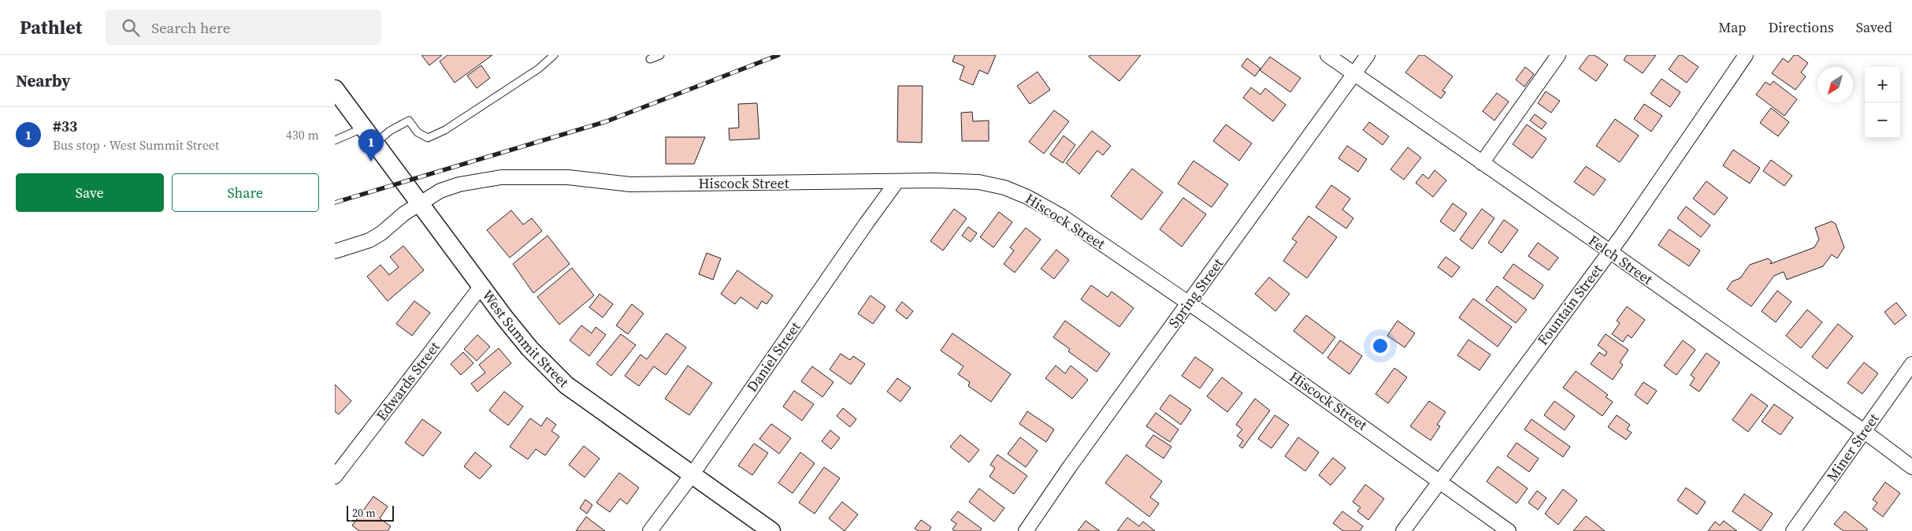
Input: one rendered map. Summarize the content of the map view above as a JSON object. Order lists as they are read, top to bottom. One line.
{"streets":{"street":["Hiscock Street","Felch Street","Spring Street","Fountain Street","West Summit Street","Daniel Street","Edwards Street","Miner Street"]},"crossings":[["Hiscock Street","Spring Street"],["Hiscock Street","Fountain Street"],["Hiscock Street","West Summit Street"],["Hiscock Street","Daniel Street"],["Felch Street","Spring Street"],["Felch Street","Fountain Street"],["Felch Street","Miner Street"],["West Summit Street","Daniel Street"],["West Summit Street","Edwards Street"]],"scale_bar":"20 m","north":"bottom left","page":{"header":"Pathlet","search":"Search here","nav":["Map","Directions","Saved"],"heading":"Nearby","map_buttons":["+","−"],"list":[{"mark":"1","name":"#33","note":"Bus stop · West Summit Street","value":"430 m"}],"pins":"1","buttons":["Save","Share"],"scale":"20 m"}}
